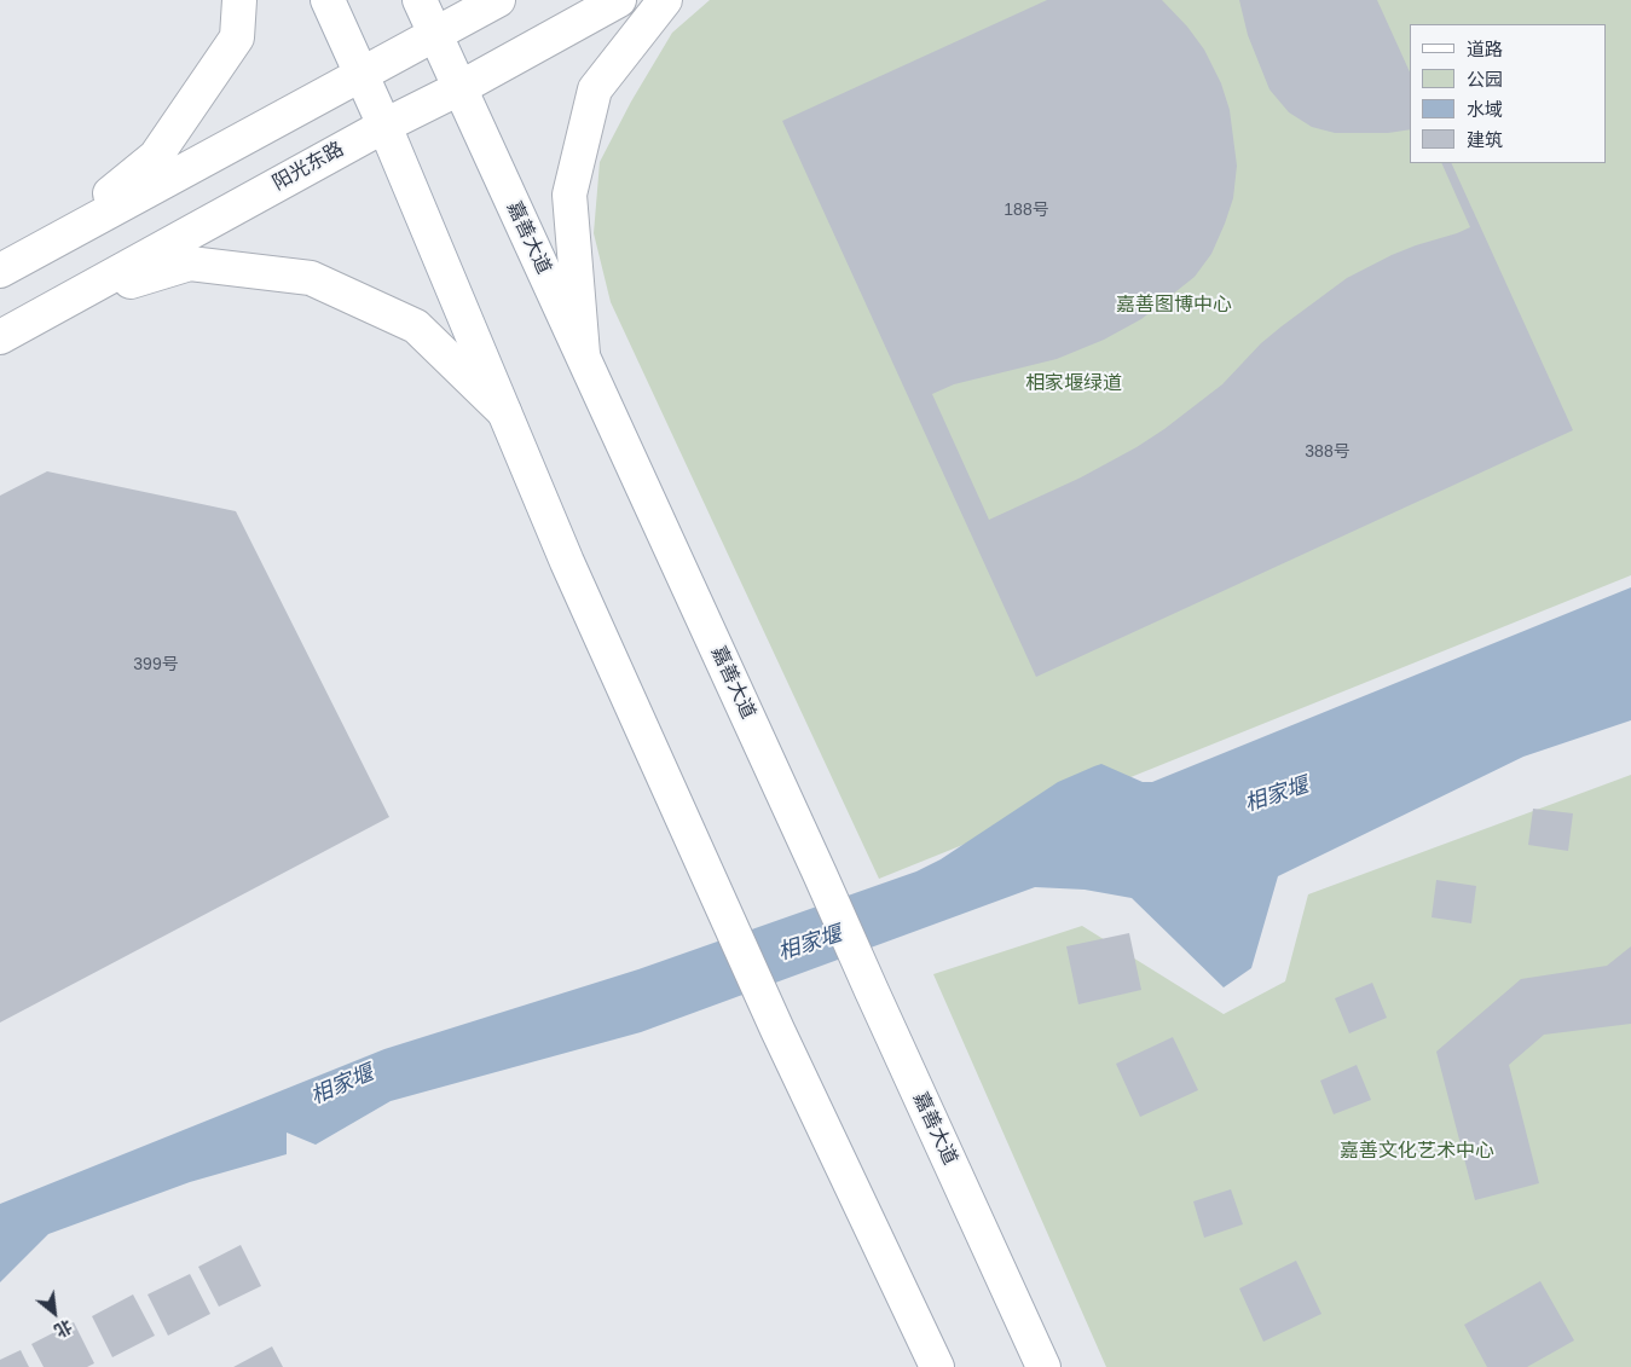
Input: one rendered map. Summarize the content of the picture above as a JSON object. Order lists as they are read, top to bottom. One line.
{"streets":{"main road":["阳光东路","嘉善大道"]},"crossings":[["阳光东路","嘉善大道"]],"water":["相家堰"],"parks":["嘉善图博中心","相家堰绿道","嘉善文化艺术中心"],"house_numbers":["188号","388号","399号"],"legend":["道路","公园","水域","建筑"],"north":"bottom right"}
